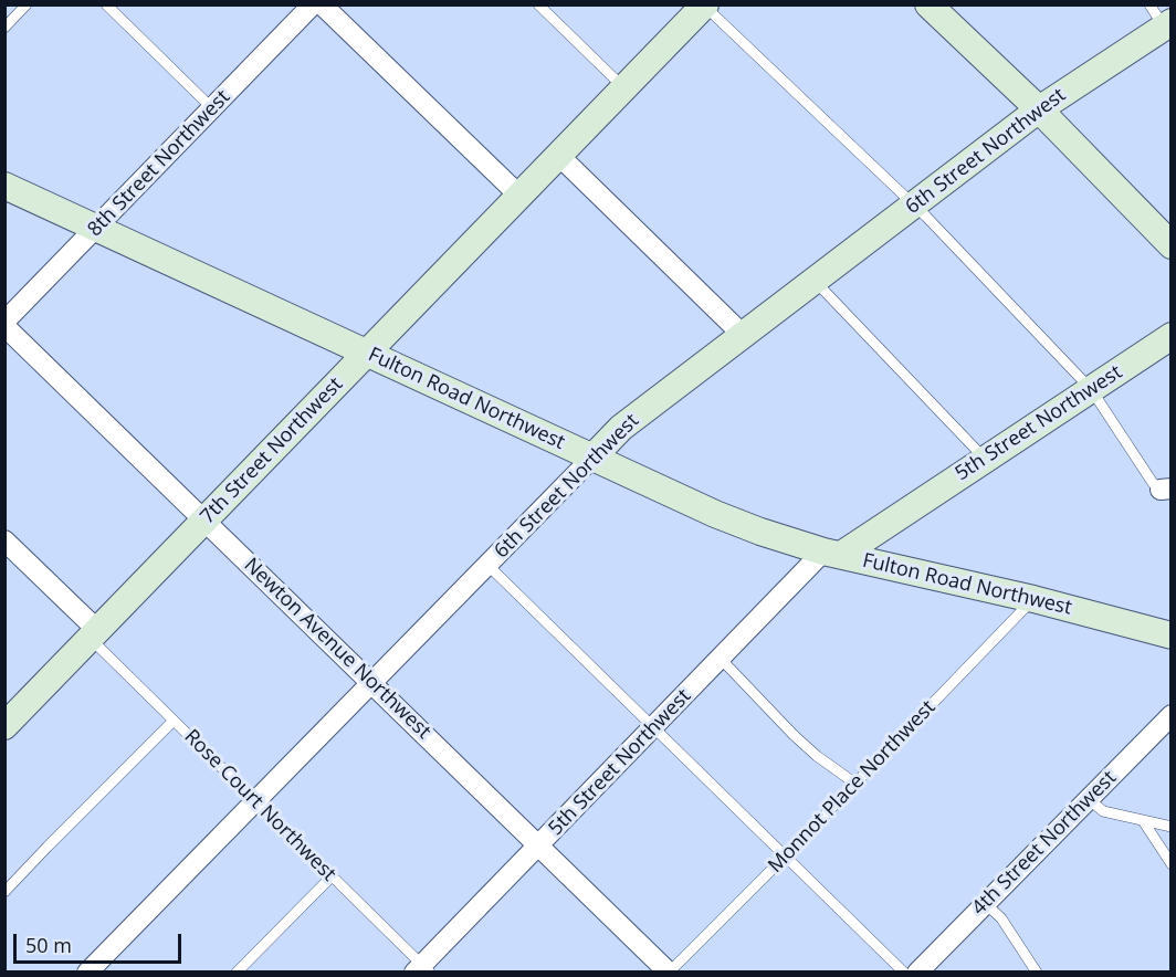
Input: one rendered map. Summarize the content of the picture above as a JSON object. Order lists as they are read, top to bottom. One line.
{"streets":{"main road":["6th Street Northwest","Fulton Road Northwest","5th Street Northwest","7th Street Northwest"],"street":["8th Street Northwest","Newton Avenue Northwest","Rose Court Northwest","4th Street Northwest"],"lane":["Monnot Place Northwest"]},"crossings":[["6th Street Northwest","Fulton Road Northwest"],["6th Street Northwest","Newton Avenue Northwest"],["6th Street Northwest","Rose Court Northwest"],["8th Street Northwest","Fulton Road Northwest"],["8th Street Northwest","Newton Avenue Northwest"],["Fulton Road Northwest","5th Street Northwest"],["Fulton Road Northwest","7th Street Northwest"],["Fulton Road Northwest","Monnot Place Northwest"],["5th Street Northwest","Newton Avenue Northwest"],["5th Street Northwest","Rose Court Northwest"],["7th Street Northwest","Newton Avenue Northwest"],["7th Street Northwest","Rose Court Northwest"],["Newton Avenue Northwest","Monnot Place Northwest"]],"scale_bar":"50 m"}
